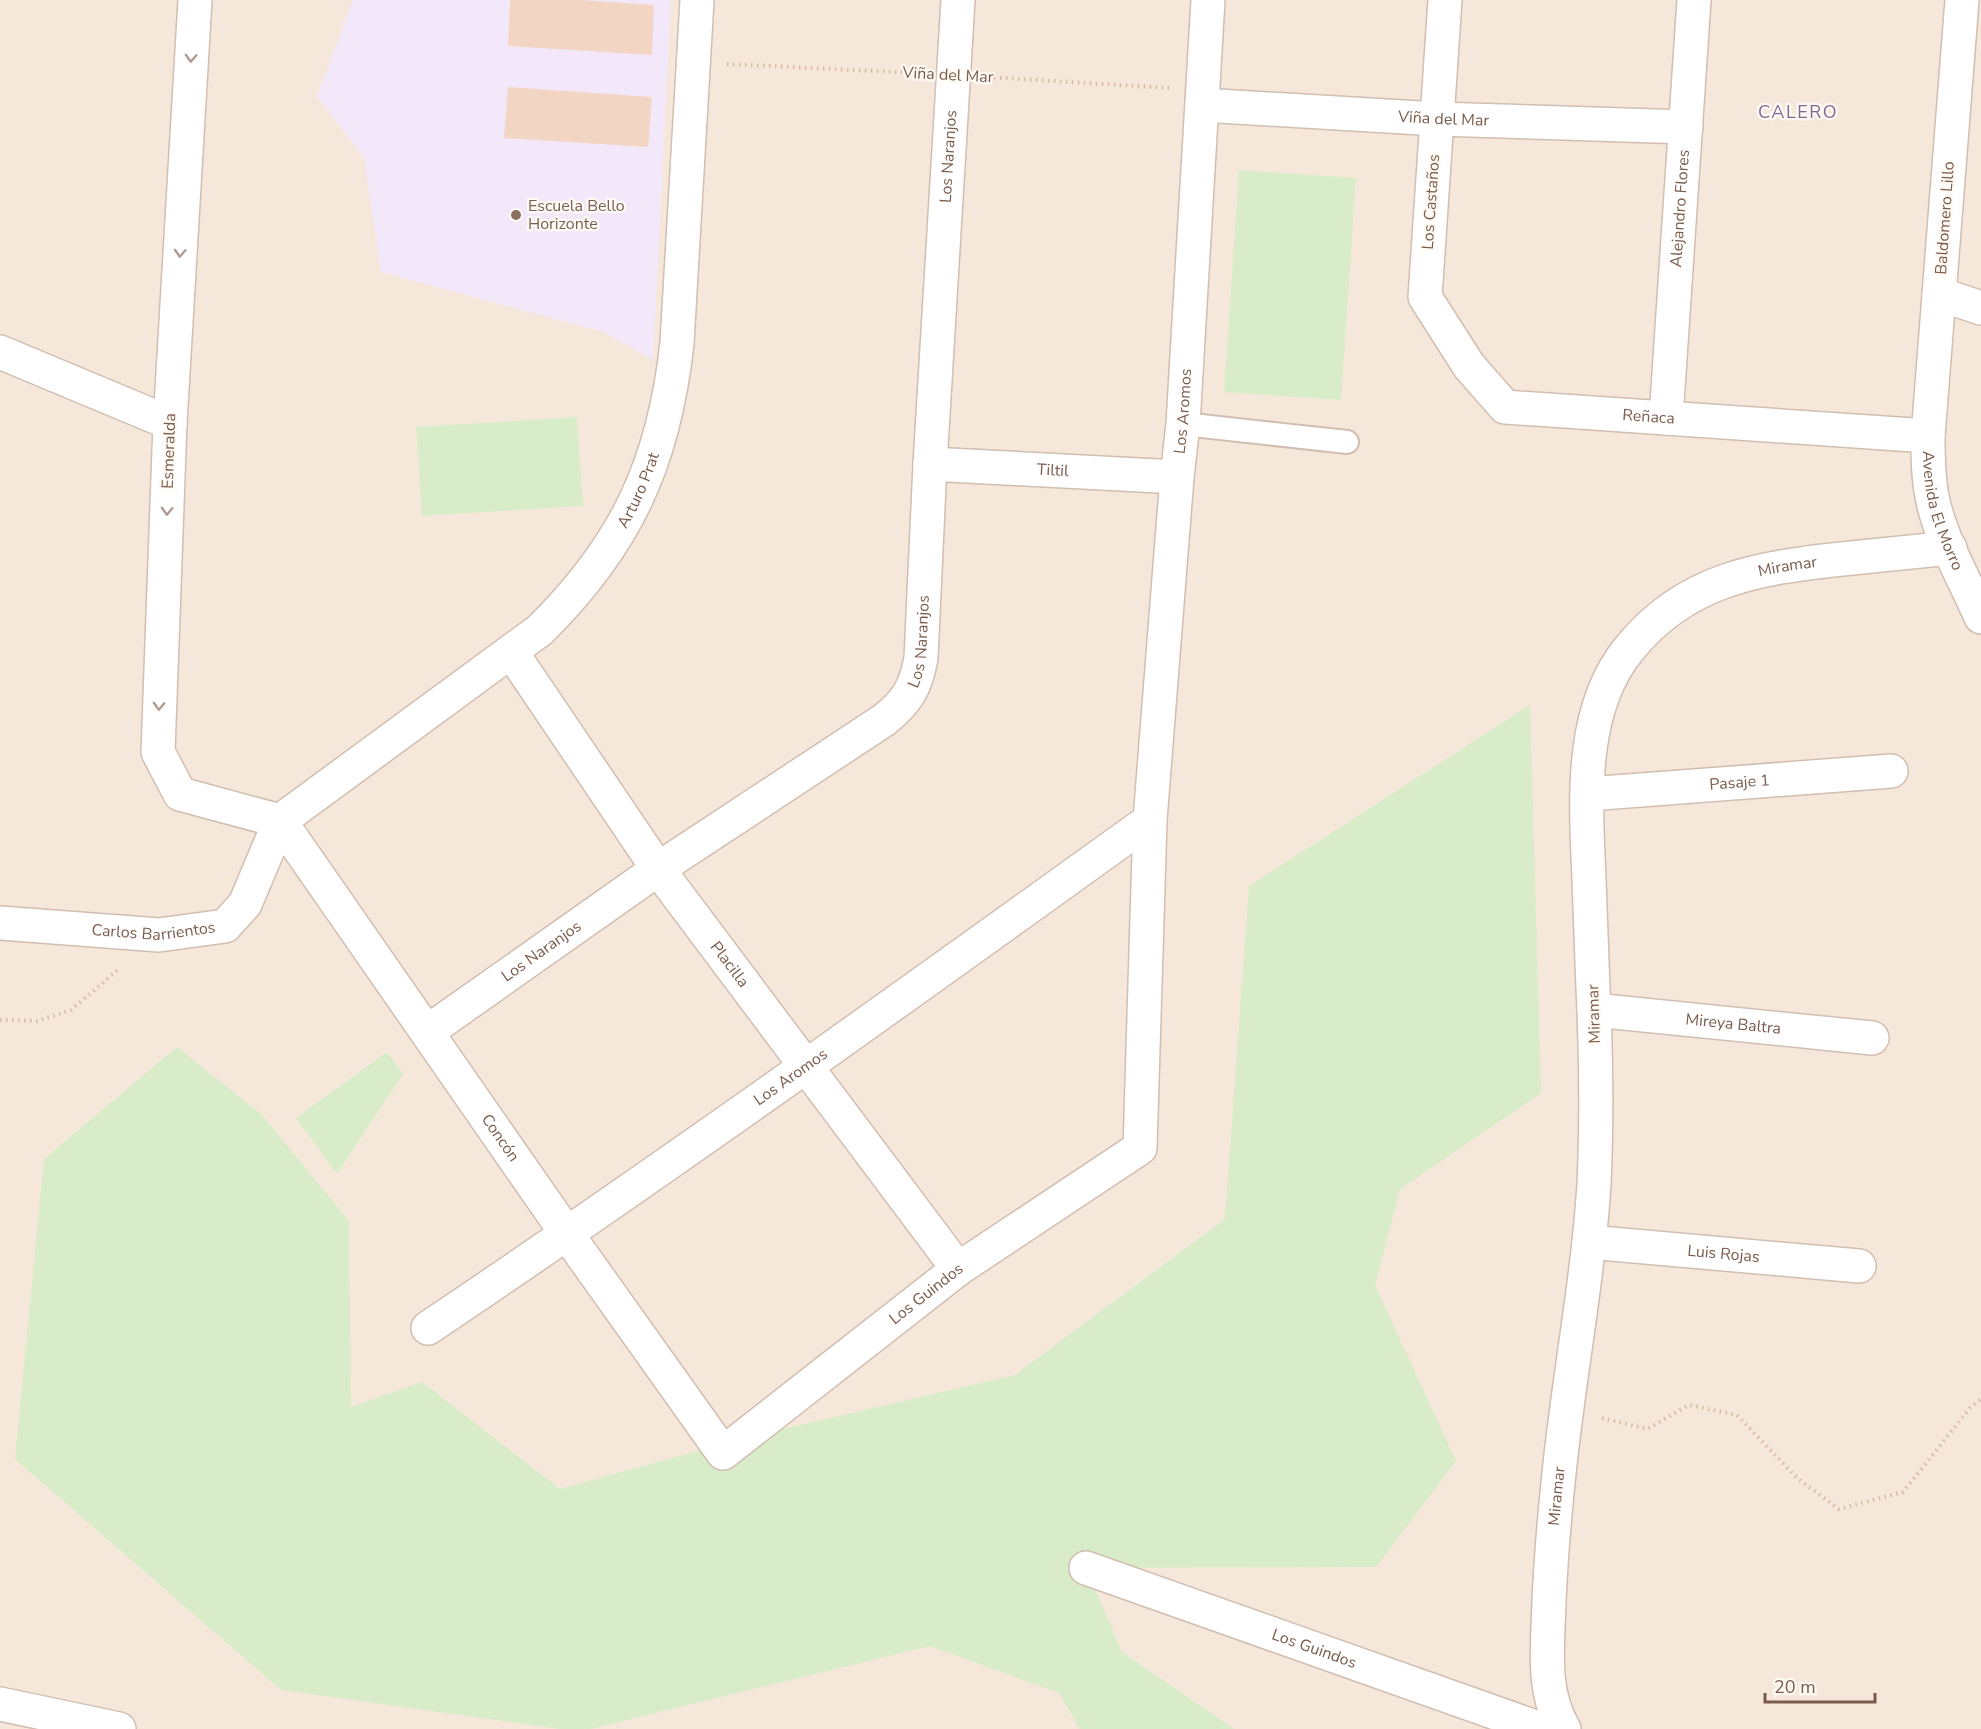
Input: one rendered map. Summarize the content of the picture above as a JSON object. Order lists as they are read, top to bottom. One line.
{"streets":{"street":["Viña del Mar","Los Naranjos","Los Castaños","Alejandro Flores","Baldomero Lillo","Los Aromos","Reñaca","Esmeralda","Tiltil","Arturo Prat","Avenida El Morro","Miramar","Pasaje 1","Carlos Barrientos","Placilla","Mireya Baltra","Concón","Luis Rojas","Los Guindos"]},"crossings":[["Viña del Mar","Los Naranjos"],["Viña del Mar","Los Castaños"],["Viña del Mar","Alejandro Flores"],["Viña del Mar","Los Aromos"],["Viña del Mar","Arturo Prat"],["Los Naranjos","Tiltil"],["Los Naranjos","Placilla"],["Los Naranjos","Concón"],["Los Castaños","Reñaca"],["Alejandro Flores","Reñaca"],["Baldomero Lillo","Reñaca"],["Baldomero Lillo","Avenida El Morro"],["Los Aromos","Tiltil"],["Los Aromos","Placilla"],["Los Aromos","Concón"],["Los Aromos","Los Guindos"],["Reñaca","Avenida El Morro"],["Esmeralda","Arturo Prat"],["Esmeralda","Carlos Barrientos"],["Esmeralda","Concón"],["Arturo Prat","Carlos Barrientos"],["Arturo Prat","Placilla"],["Arturo Prat","Concón"],["Avenida El Morro","Miramar"],["Miramar","Pasaje 1"],["Miramar","Mireya Baltra"],["Miramar","Luis Rojas"],["Carlos Barrientos","Concón"],["Placilla","Los Guindos"],["Concón","Los Guindos"]],"one_way":["Esmeralda"],"districts":["CALERO"],"places":["Escuela Bello Horizonte"],"scale_bar":"20 m"}
